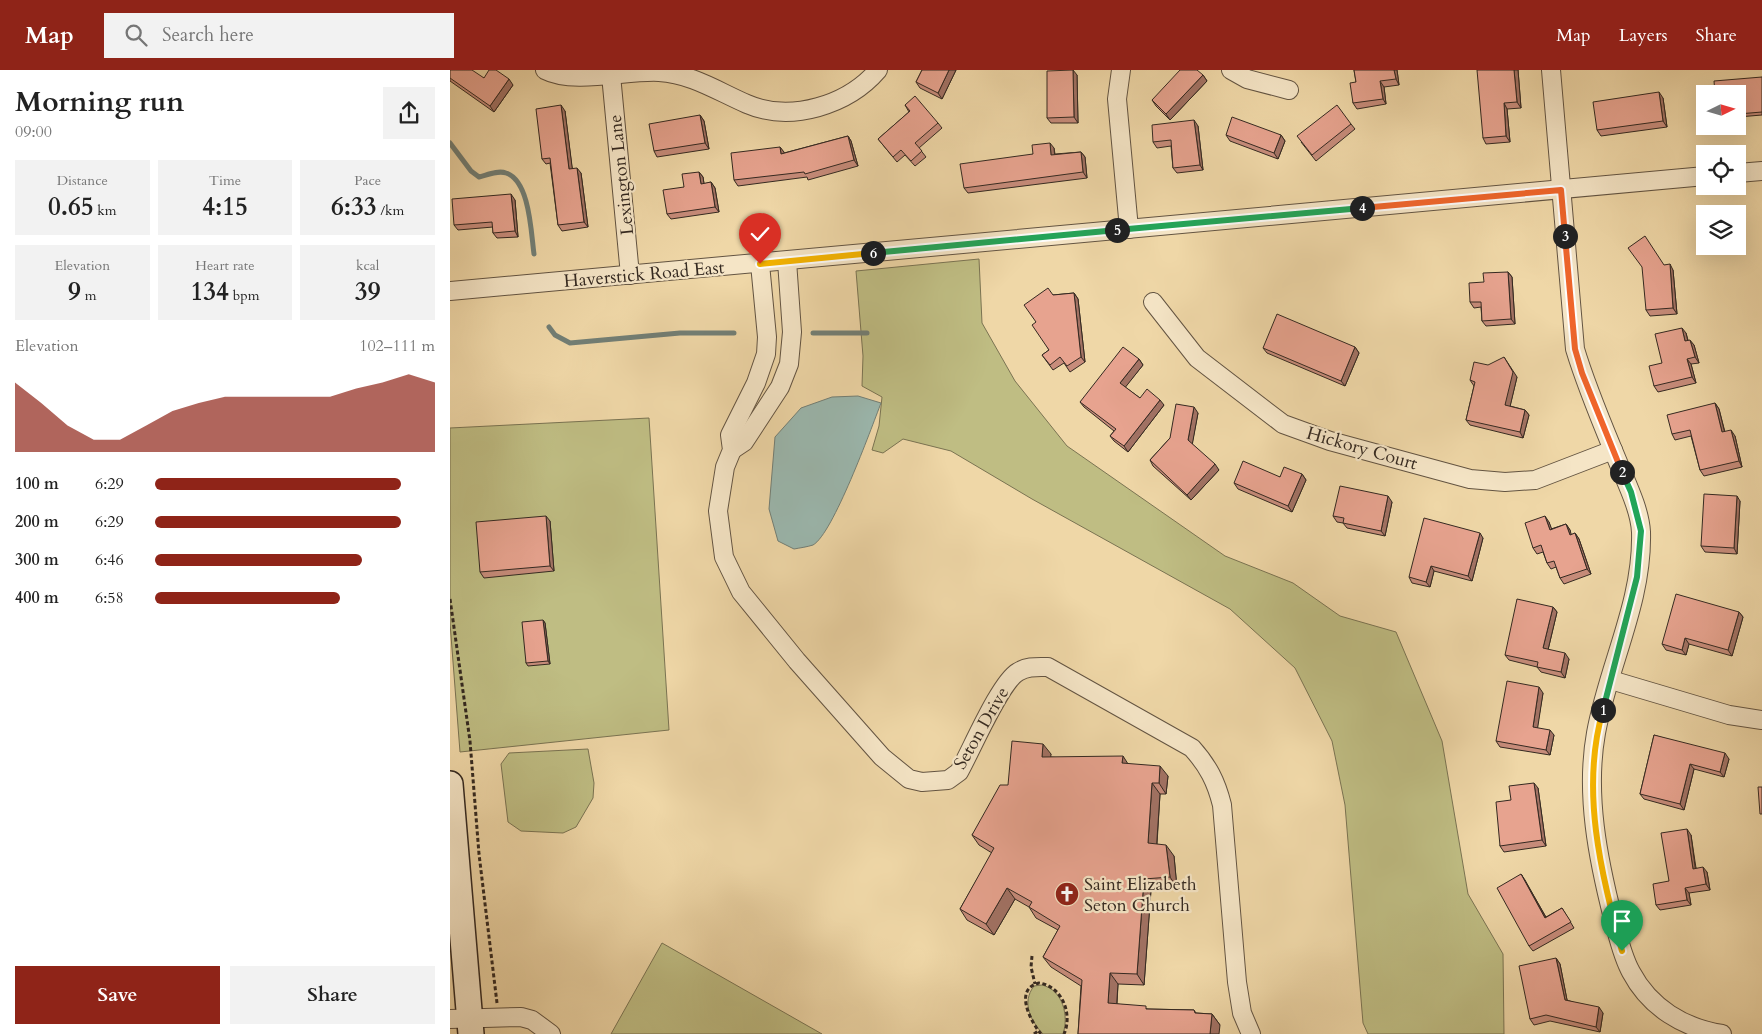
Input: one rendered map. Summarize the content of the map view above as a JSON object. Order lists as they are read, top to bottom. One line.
{"streets":{"street":["Lexington Lane","Haverstick Road East","Hickory Court","Seton Drive"]},"crossings":[["Lexington Lane","Haverstick Road East"],["Haverstick Road East","Seton Drive"]],"places":{"church":["Saint Elizabeth Seton Church"]},"north":"right","page":{"header":"Map","search":"Search here","nav":["Map","Layers","Share"],"heading":["Morning run","09:00"],"stats":[["Distance","0.65 km"],["Time","4:15"],["Pace","6:33 /km"],["Elevation","9 m"],["Heart rate","134 bpm"],["kcal","39"]],"pins":["4","5","3","6","2","1"],"chart":["Elevation","102–111 m"],"list":[{"name":"100 m","note":"6:29"},{"name":"200 m","note":"6:29"},{"name":"300 m","note":"6:46"},{"name":"400 m","note":"6:58"}],"buttons":["Save","Share"]}}
